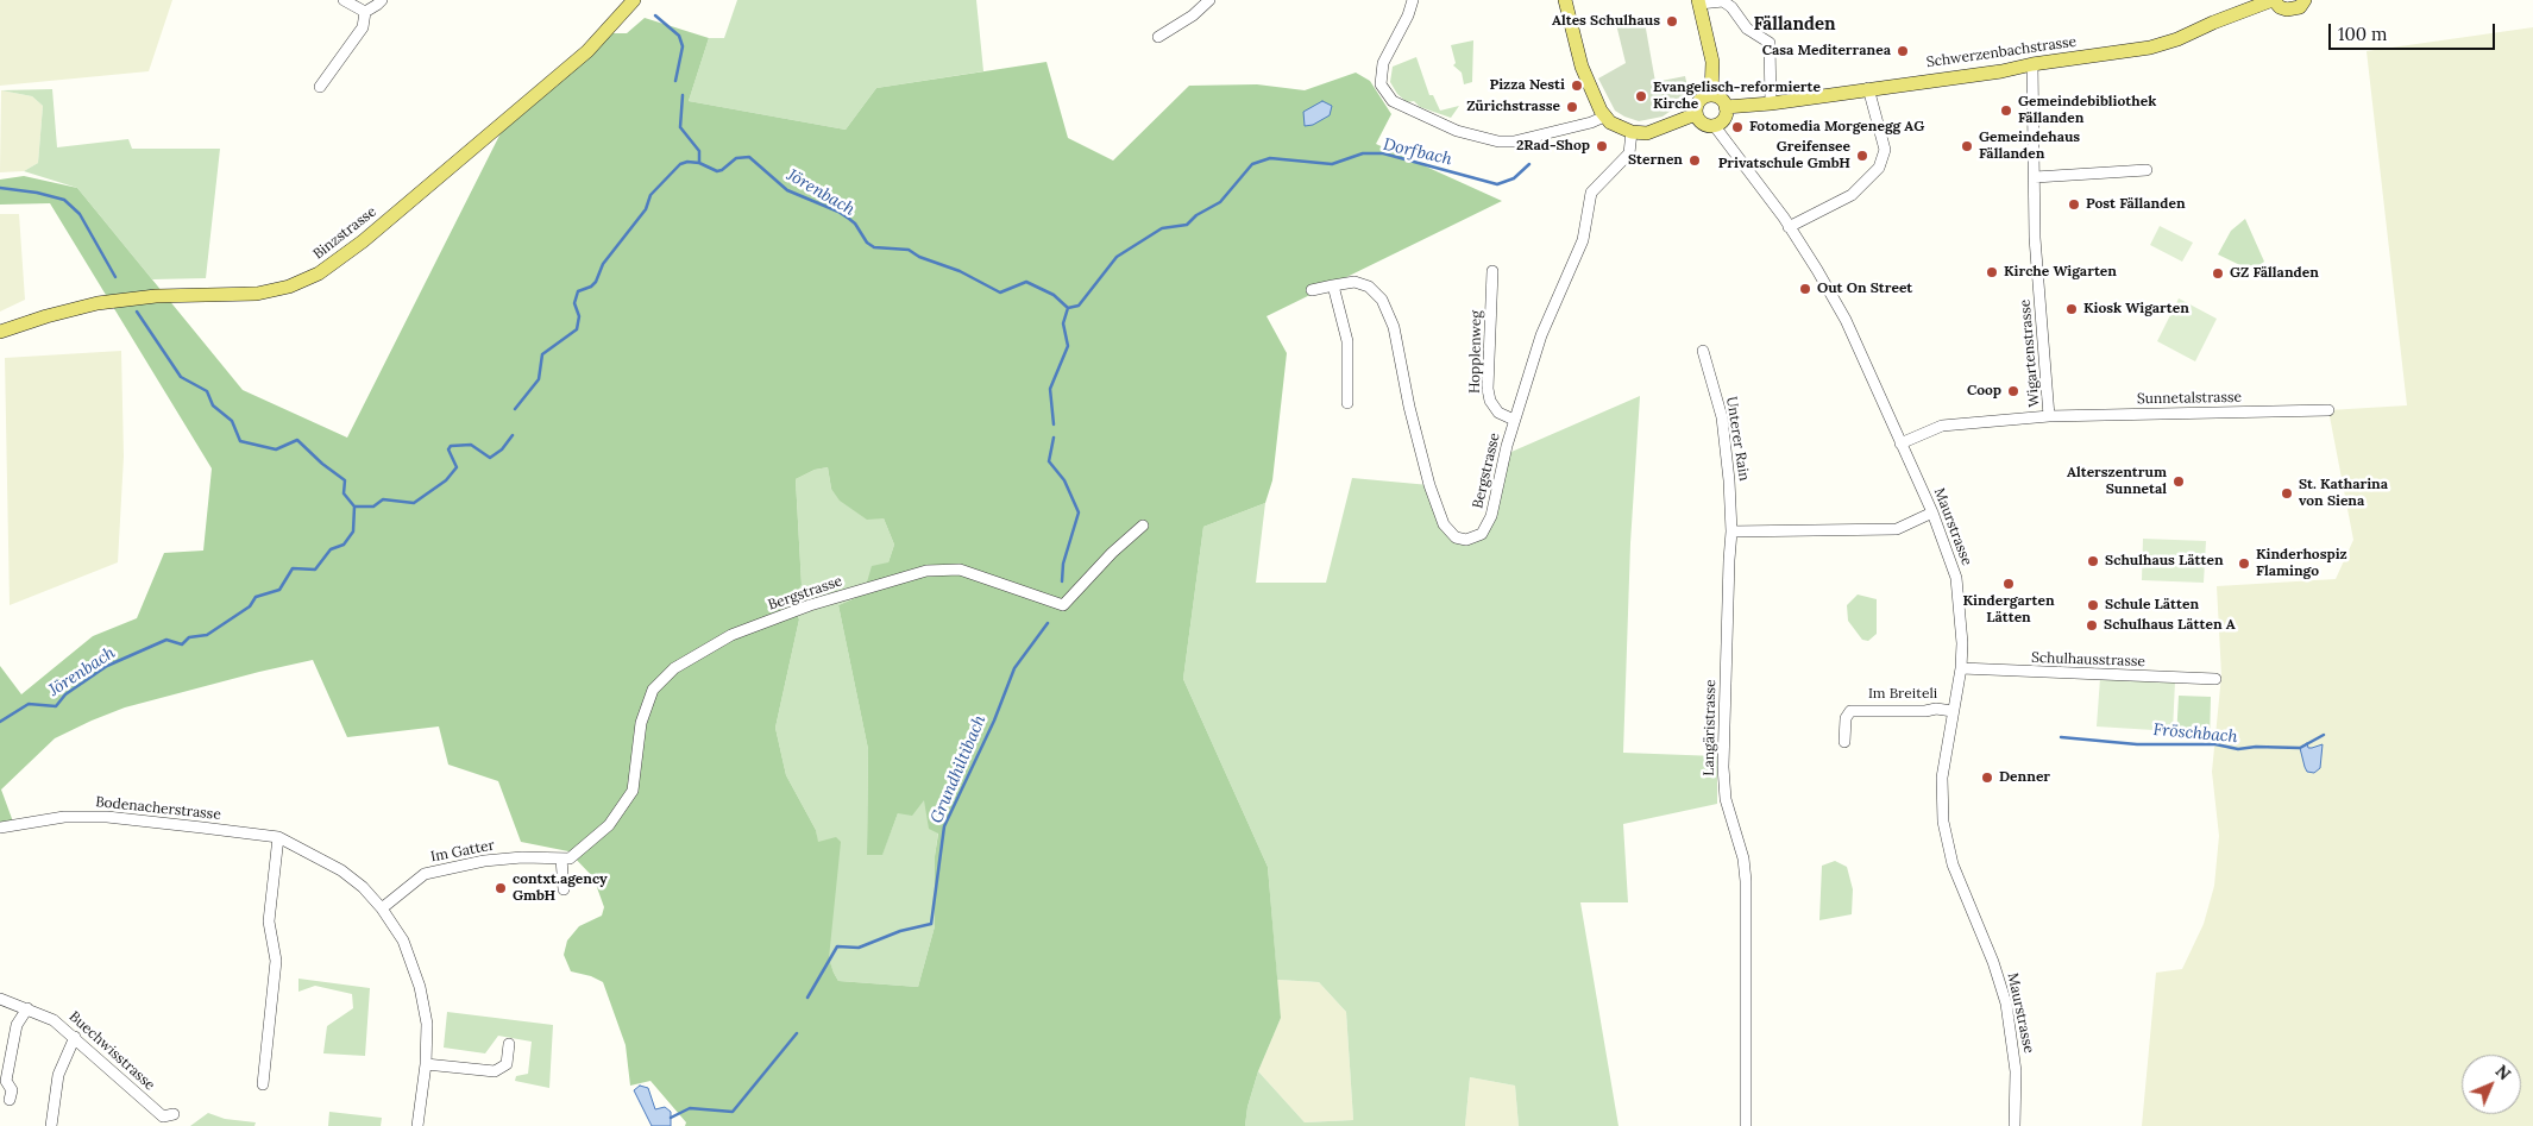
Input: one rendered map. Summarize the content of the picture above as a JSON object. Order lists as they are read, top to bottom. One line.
{"streets":{"main road":["Schwerzenbachstrasse","Binzstrasse"],"street":["Hopplenweg","Wigartenstrasse","Sunnetalstrasse","Unterer Rain","Bergstrasse","Maurstrasse","Schulhausstrasse","Im Breiteli","Langäristrasse","Bodenacherstrasse","Im Gatter","Buechwisstrasse"]},"crossings":[["Schwerzenbachstrasse","Wigartenstrasse"],["Schwerzenbachstrasse","Maurstrasse"],["Hopplenweg","Bergstrasse"],["Wigartenstrasse","Sunnetalstrasse"],["Wigartenstrasse","Maurstrasse"],["Unterer Rain","Langäristrasse"],["Bergstrasse","Im Gatter"],["Maurstrasse","Schulhausstrasse"],["Maurstrasse","Im Breiteli"],["Bodenacherstrasse","Im Gatter"]],"districts":["Fällanden"],"water":["Dorfbach","Jörenbach","Fröschbach","Grundhiltibach"],"places":["Altes Schulhaus","Casa Mediterranea","Pizza Nesti","Evangelisch-reformierte Kirche","Zürichstrasse","Gemeindebibliothek Fällanden","Fotomedia Morgenegg AG","2Rad-Shop","Gemeindehaus Fällanden","Greifensee Privatschule GmbH","Sternen","Post Fällanden","Kirche Wigarten","GZ Fällanden","Out On Street","Kiosk Wigarten","Coop","Alterszentrum Sunnetal","St. Katharina von Siena","Schulhaus Lätten","Kinderhospiz Flamingo","Kindergarten Lätten","Schule Lätten","Schulhaus Lätten A","Denner","contxt.agency GmbH"],"scale_bar":"100 m","north":"top right"}
